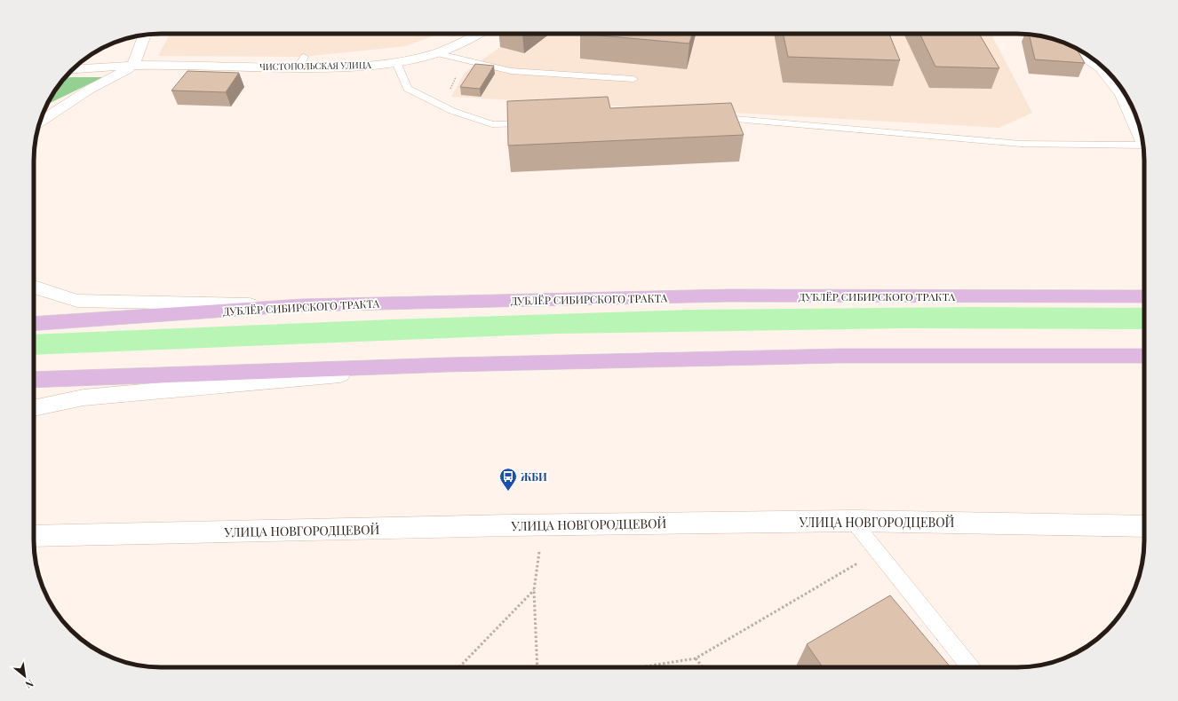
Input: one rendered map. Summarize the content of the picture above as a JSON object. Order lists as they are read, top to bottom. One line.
{"streets":{"main road":["ДУБЛЁР СИБИРСКОГО ТРАКТА"],"street":["ЧИСТОПОЛЬСКАЯ УЛИЦА","УЛИЦА НОВГОРОДЦЕВОЙ"]},"places":{"bus stop":["ЖБИ"]},"north":"bottom right"}
